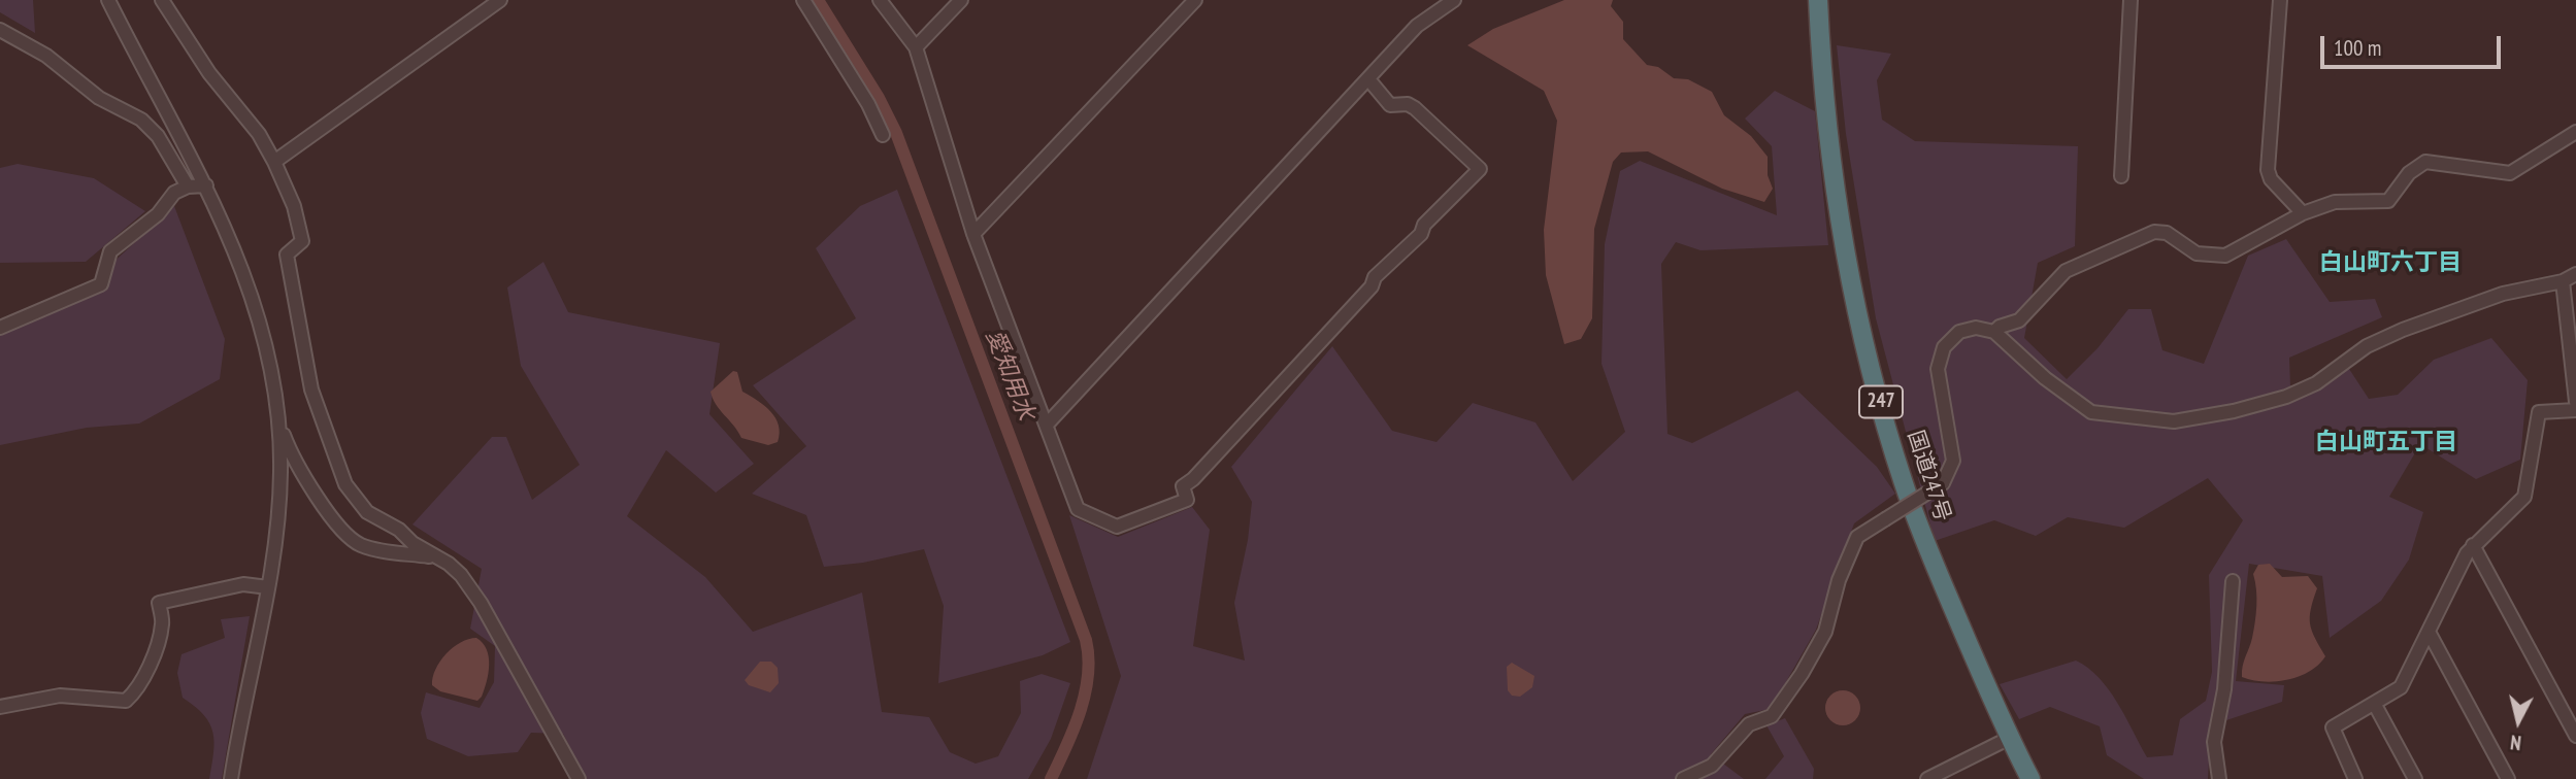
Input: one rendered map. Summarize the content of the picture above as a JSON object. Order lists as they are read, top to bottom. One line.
{"streets":{"highway":["247","国道247号"]},"districts":["白山町六丁目","白山町五丁目"],"water":["愛知用水"],"scale_bar":"100 m","north":"bottom"}
